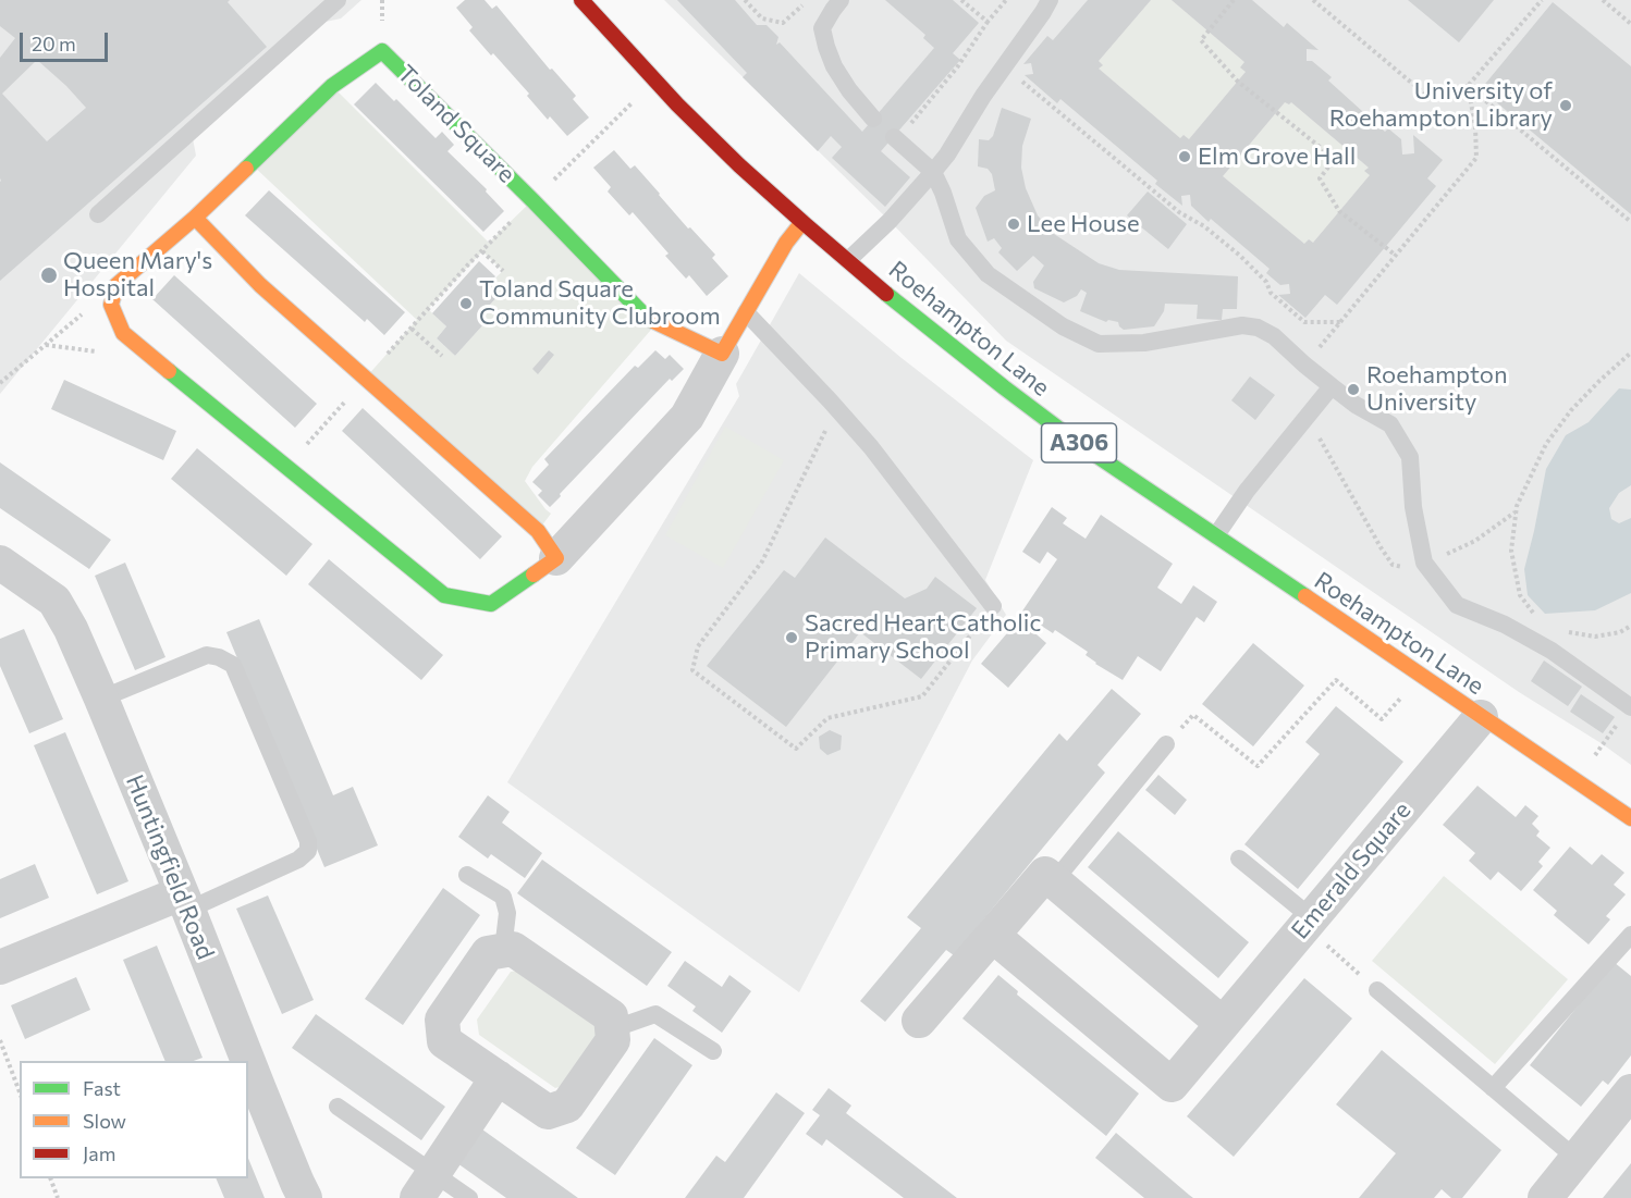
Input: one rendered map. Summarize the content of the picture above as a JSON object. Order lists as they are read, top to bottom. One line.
{"streets":{"main road":["Toland Square","Roehampton Lane","A306"],"street":["Huntingfield Road","Emerald Square"]},"crossings":[["Roehampton Lane","Emerald Square"]],"places":["University of Roehampton Library","Elm Grove Hall","Lee House","Queen Mary's Hospital","Toland Square Community Clubroom","Roehampton University","Sacred Heart Catholic Primary School"],"legend":["Fast","Slow","Jam"],"scale_bar":"20 m"}
